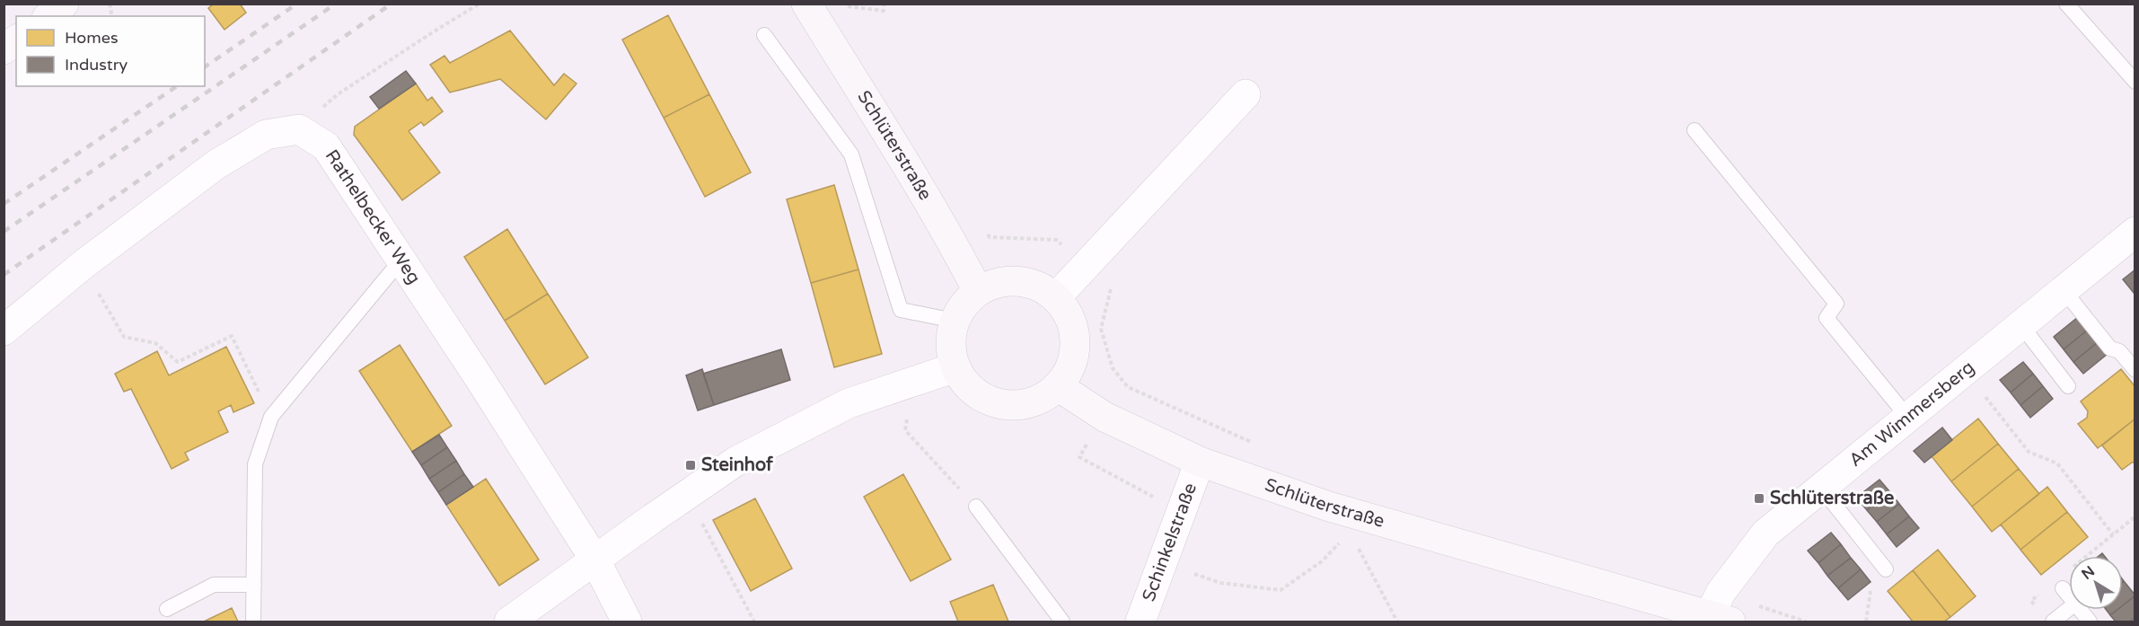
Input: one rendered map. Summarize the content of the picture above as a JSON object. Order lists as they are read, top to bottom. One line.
{"streets":{"street":["Schlüterstraße","Rathelbecker Weg","Am Wimmersberg","Schinkelstraße"]},"crossings":[["Schlüterstraße","Am Wimmersberg"],["Schlüterstraße","Schinkelstraße"]],"places":{"transit":["Steinhof","Schlüterstraße"]},"legend":["Homes","Industry"],"north":"top left"}
